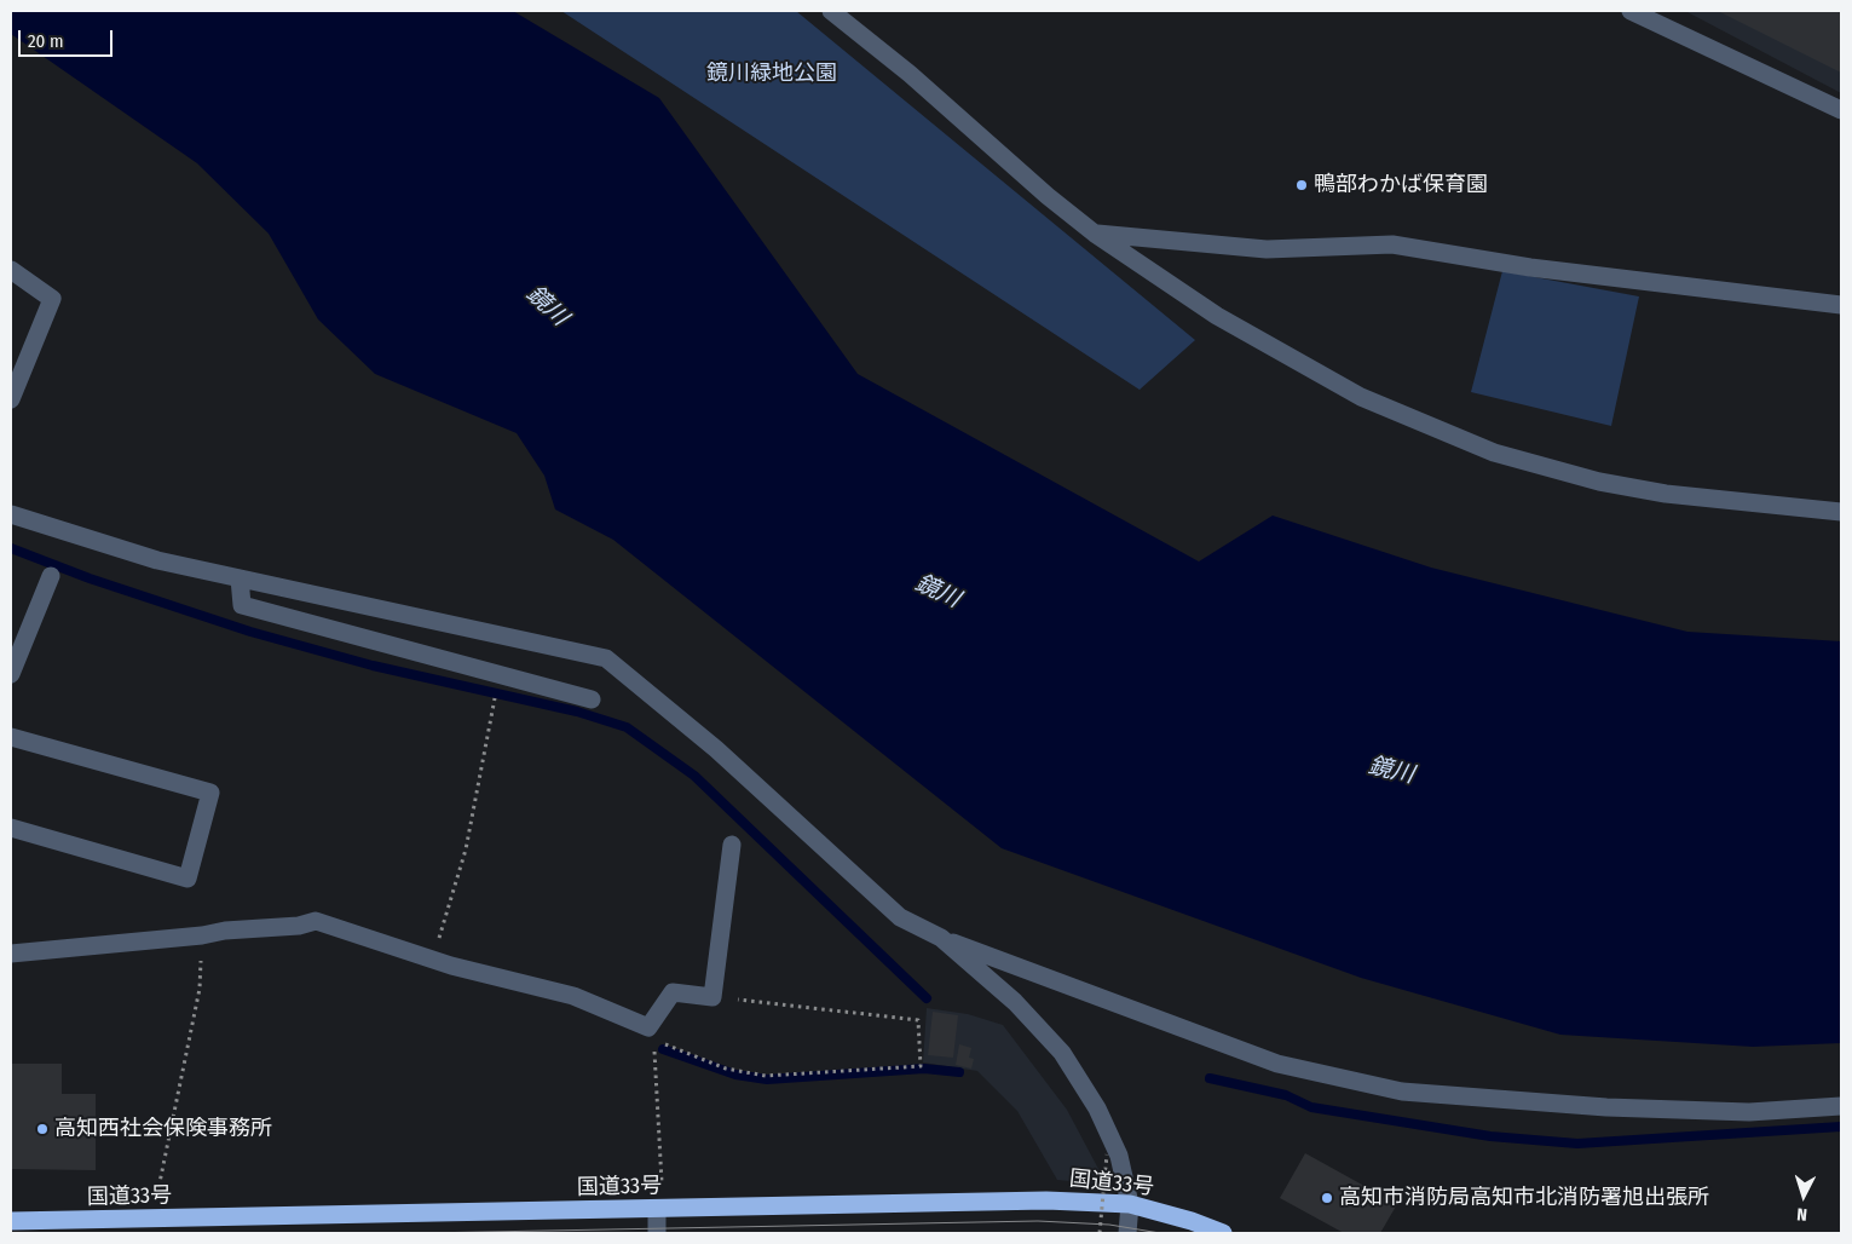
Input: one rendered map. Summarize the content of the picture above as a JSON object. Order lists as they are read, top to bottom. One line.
{"streets":{"highway":["国道33号"]},"water":["鏡川"],"parks":["鏡川緑地公園"],"places":["鴨部わかば保育園","高知西社会保険事務所","高知市消防局高知市北消防署旭出張所"],"scale_bar":"20 m","north":"bottom"}
